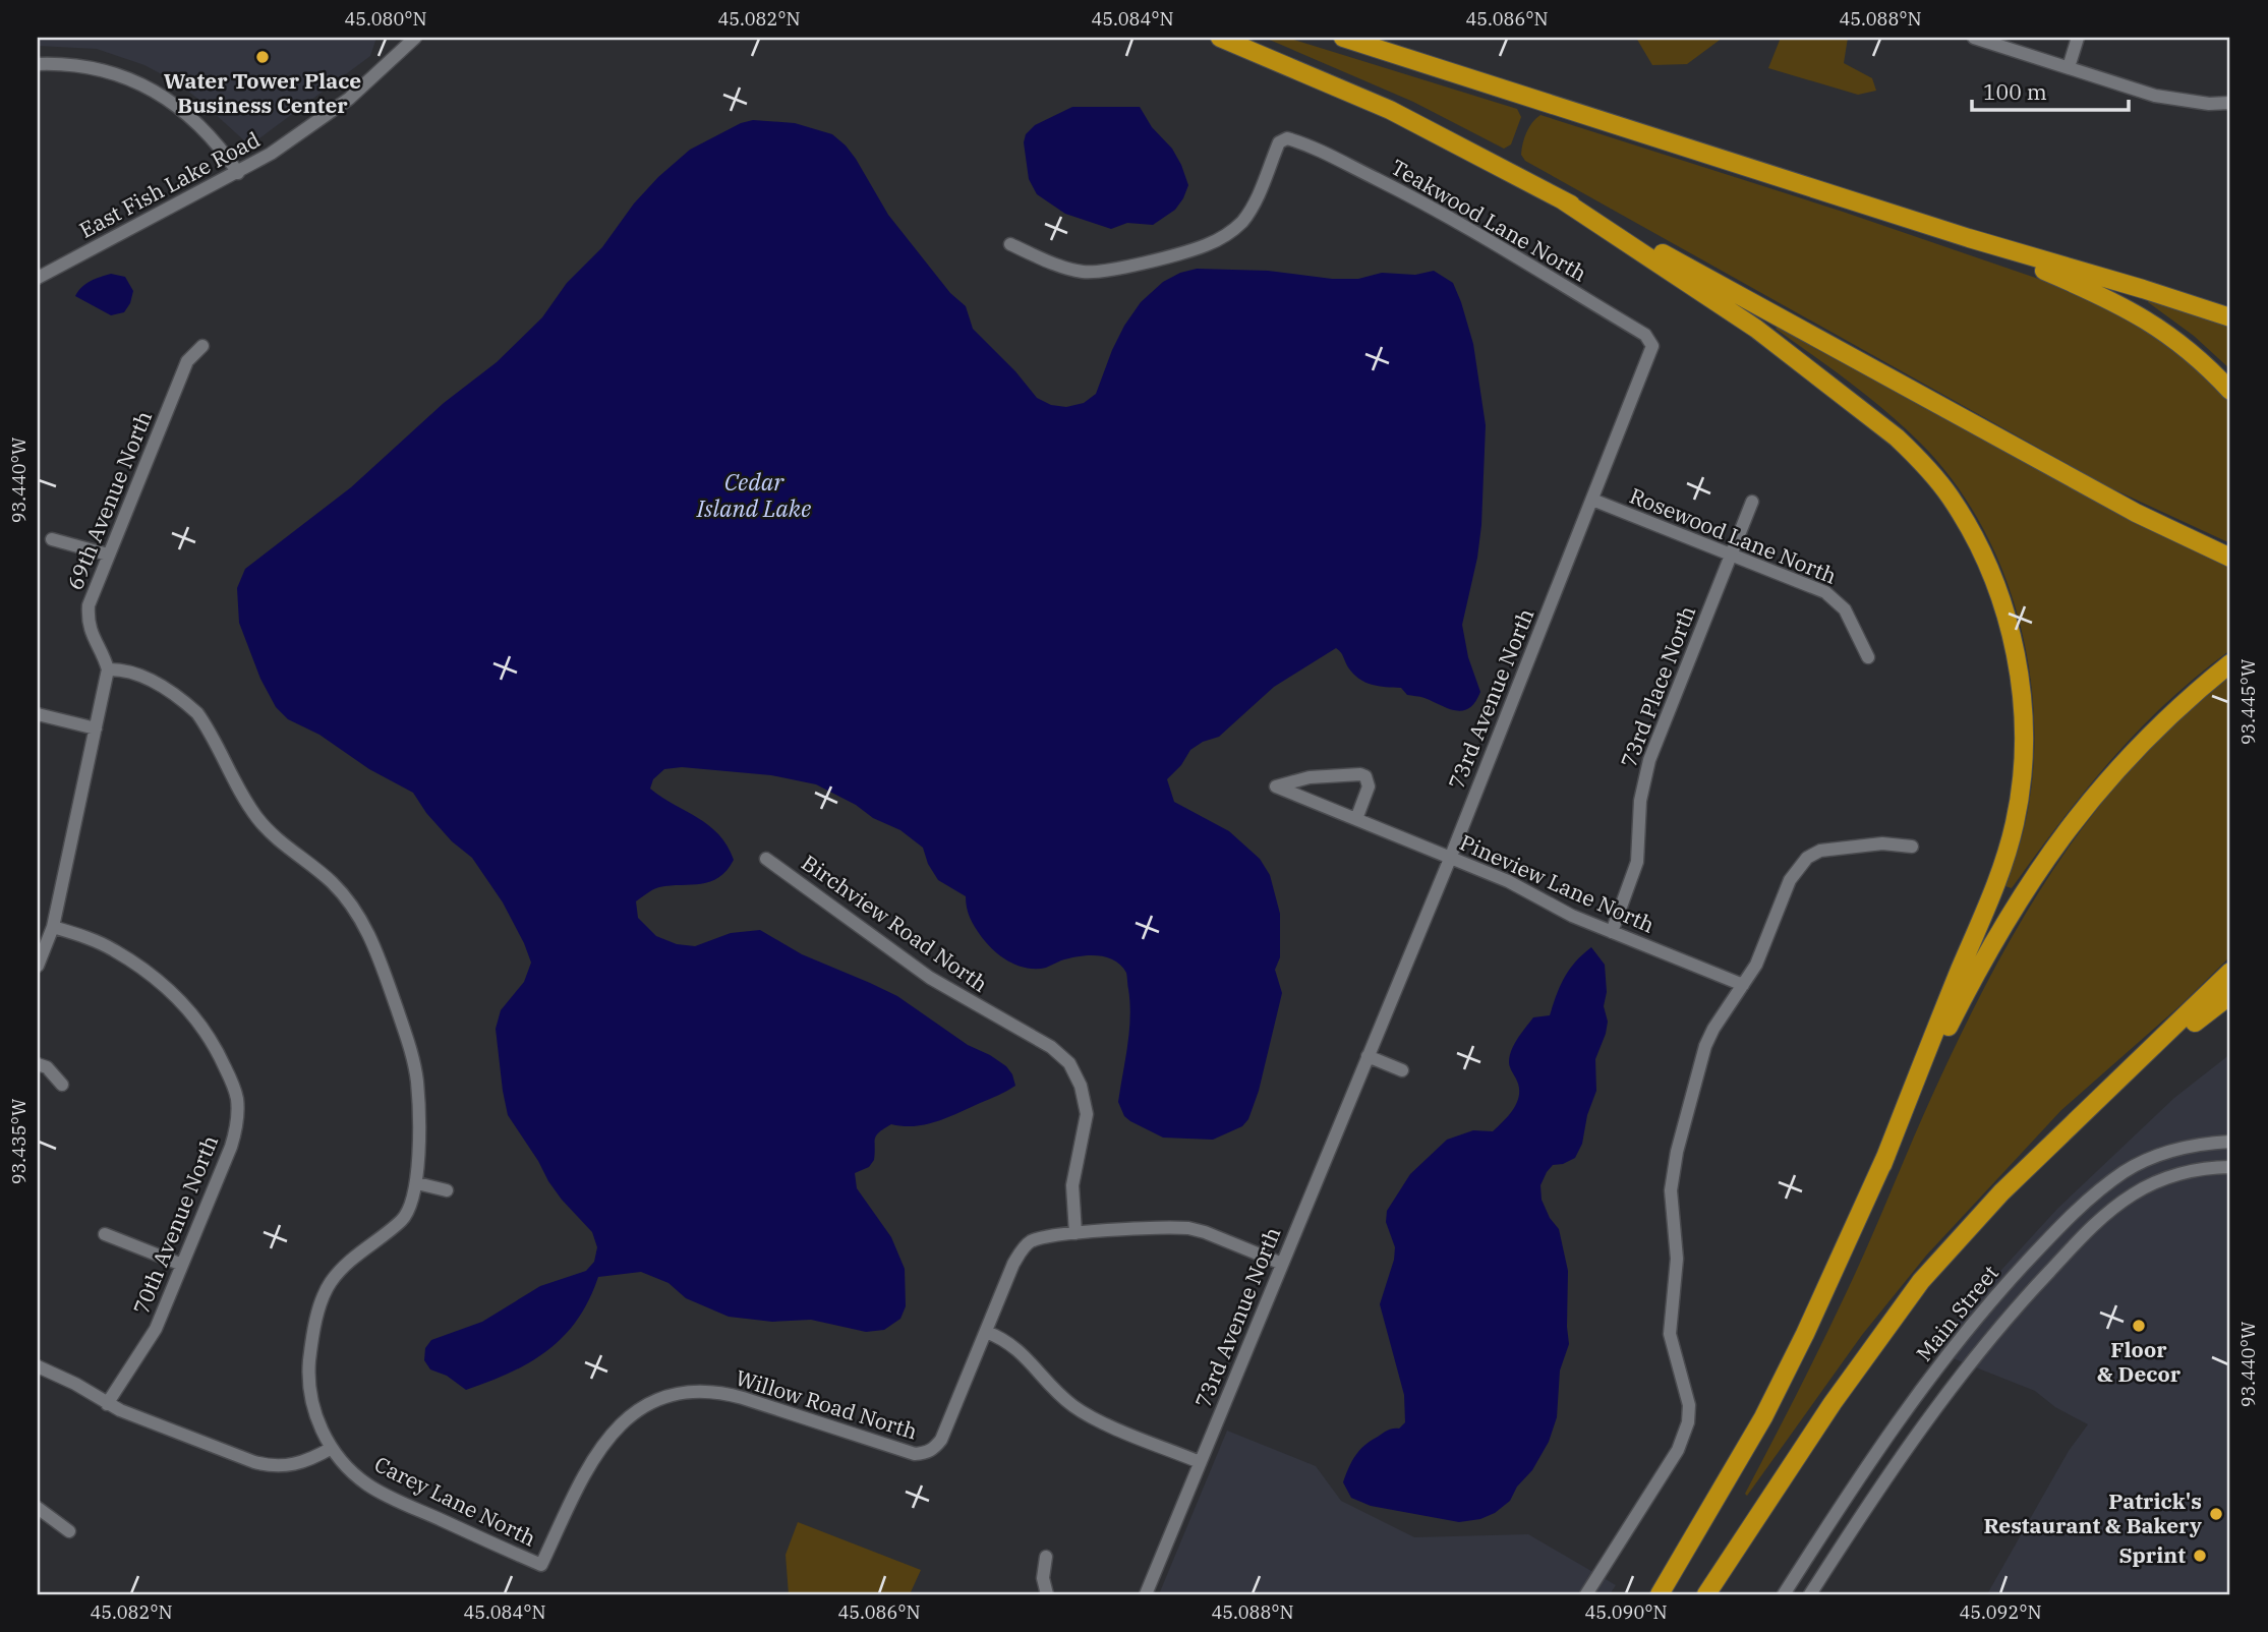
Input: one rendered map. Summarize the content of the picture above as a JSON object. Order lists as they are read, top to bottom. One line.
{"streets":{"street":["East Fish Lake Road","Teakwood Lane North","69th Avenue North","Rosewood Lane North","73rd Place North","73rd Avenue North","Pineview Lane North","Birchview Road North","70th Avenue North","Main Street","Willow Road North","Carey Lane North"]},"crossings":[["Teakwood Lane North","73rd Avenue North"],["69th Avenue North","Carey Lane North"],["Rosewood Lane North","73rd Place North"],["Rosewood Lane North","73rd Avenue North"],["73rd Place North","Pineview Lane North"],["73rd Avenue North","Pineview Lane North"],["Willow Road North","Carey Lane North"]],"water":["Cedar Island Lake"],"places":["Water Tower Place Business Center","Floor & Decor","Patrick's Restaurant & Bakery","Sprint"],"scale_bar":"100 m","coordinates":["45.080°N","45.082°N","45.084°N","45.086°N","45.088°N","93.440°W","93.445°W","93.435°W","45.090°N","45.092°N"]}
